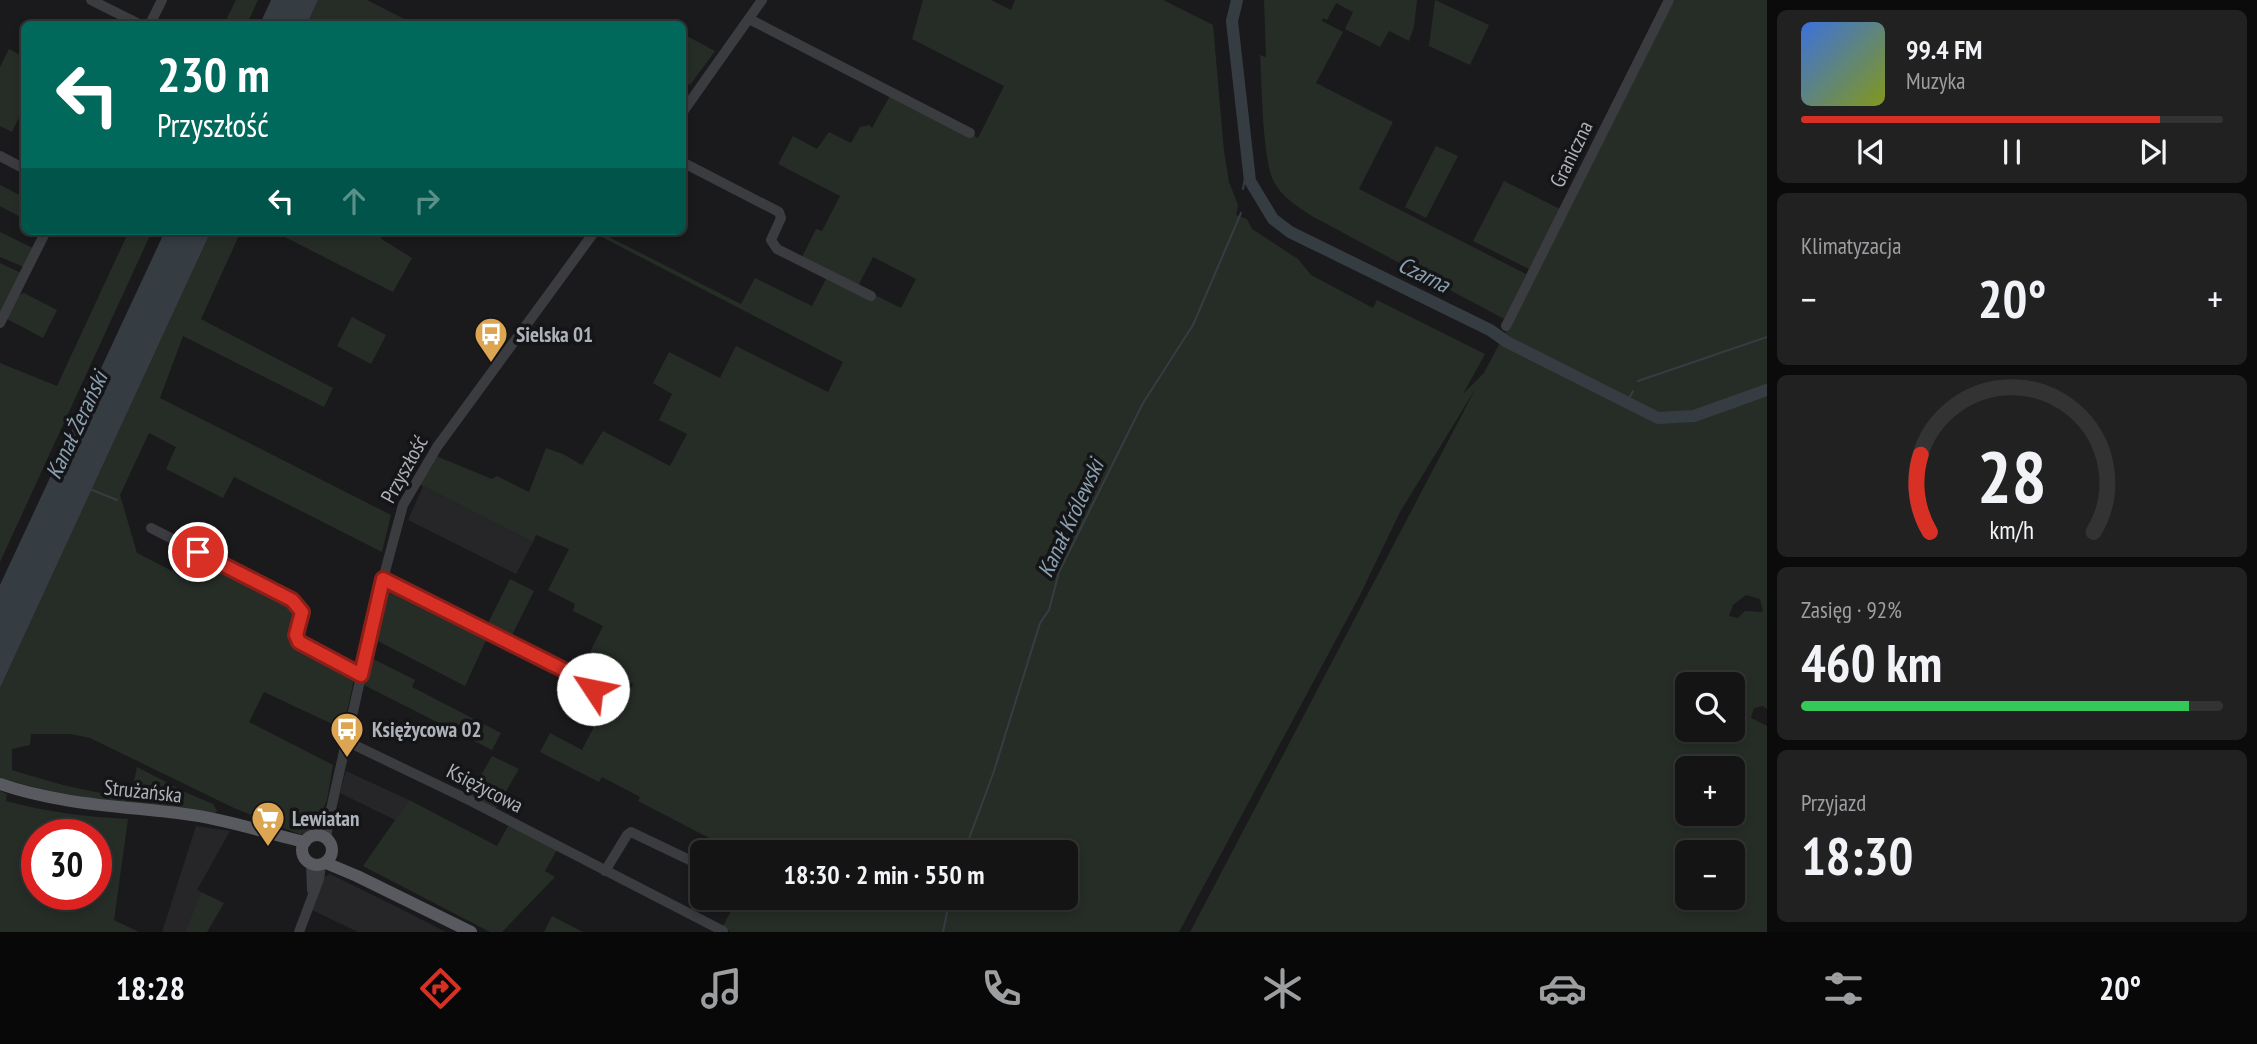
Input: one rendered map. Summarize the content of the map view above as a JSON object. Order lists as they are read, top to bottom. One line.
{"streets":{"main road":["Strużańska"],"street":["Graniczna","Przyszłość","Księżycowa"]},"crossings":[["Przyszłość","Księżycowa"]],"water":["Czarna","Kanał Żerański","Kanał Królewski"],"places":{"bus stop":["Sielska 01","Księżycowa 02"],"supermarket":["Lewiatan"]},"page":{"turn":["230 m","Przyszłość"],"song":["99.4 FM","Muzyka"],"tile":["Klimatyzacja",["Zasięg · 92%","460 km"],["Przyjazd","18:30"]],"heat":["−","20°","+"],"map_buttons":["+","−"],"limit":"30","trip":"18:30 · 2 min · 550 m","tabs":["18:28","20°"],"gauge":["28","km/h"]}}
